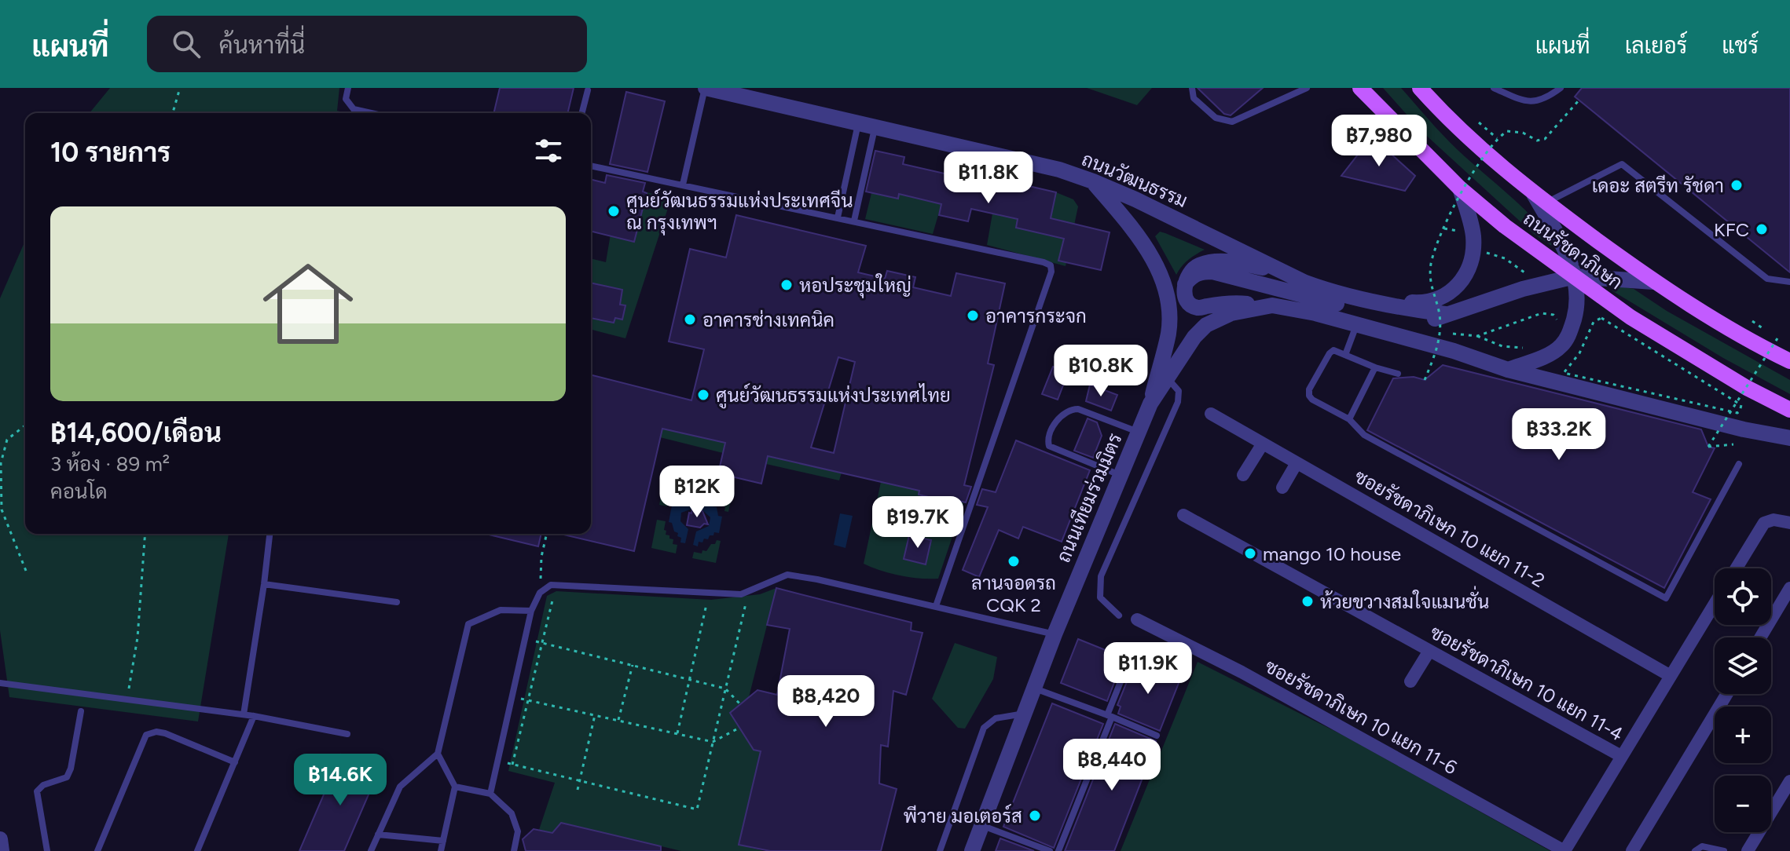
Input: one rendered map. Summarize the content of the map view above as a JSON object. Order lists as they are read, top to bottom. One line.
{"streets":{"main road":["ถนนรัชดาภิเษก"],"street":["ถนนวัฒนธรรม","ถนนเทียมร่วมมิตร","ซอยรัชดาภิเษก 10 แยก 11-2","ซอยรัชดาภิเษก 10 แยก 11-4","ซอยรัชดาภิเษก 10 แยก 11-6"]},"places":["เดอะ สตรีท รัชดา","ศูนย์วัฒนธรรมแห่งประเทศจีน ณ กรุงเทพฯ","KFC","หอประชุมใหญ่","อาคารกระจก","อาคารช่างเทคนิค","ศูนย์วัฒนธรรมแห่งประเทศไทย","mango 10 house","ลานจอดรถ CQK 2","ห้วยขวางสมใจแมนชั่น","พีวาย มอเตอร์ส"],"page":{"header":"แผนที่","search":"ค้นหาที่นี่","nav":["แผนที่","เลเยอร์","แชร์"],"heading":"10 รายการ","price":["฿7,980","฿11.8K","฿10.8K","฿33.2K","฿12K","฿19.7K","฿11.9K","฿8,420","฿8,440","฿14.6K"],"list":[{"name":"฿14,600/เดือน","note":"3 ห้อง · 89 m² · คอนโด"}],"map_buttons":["+","−"]}}
